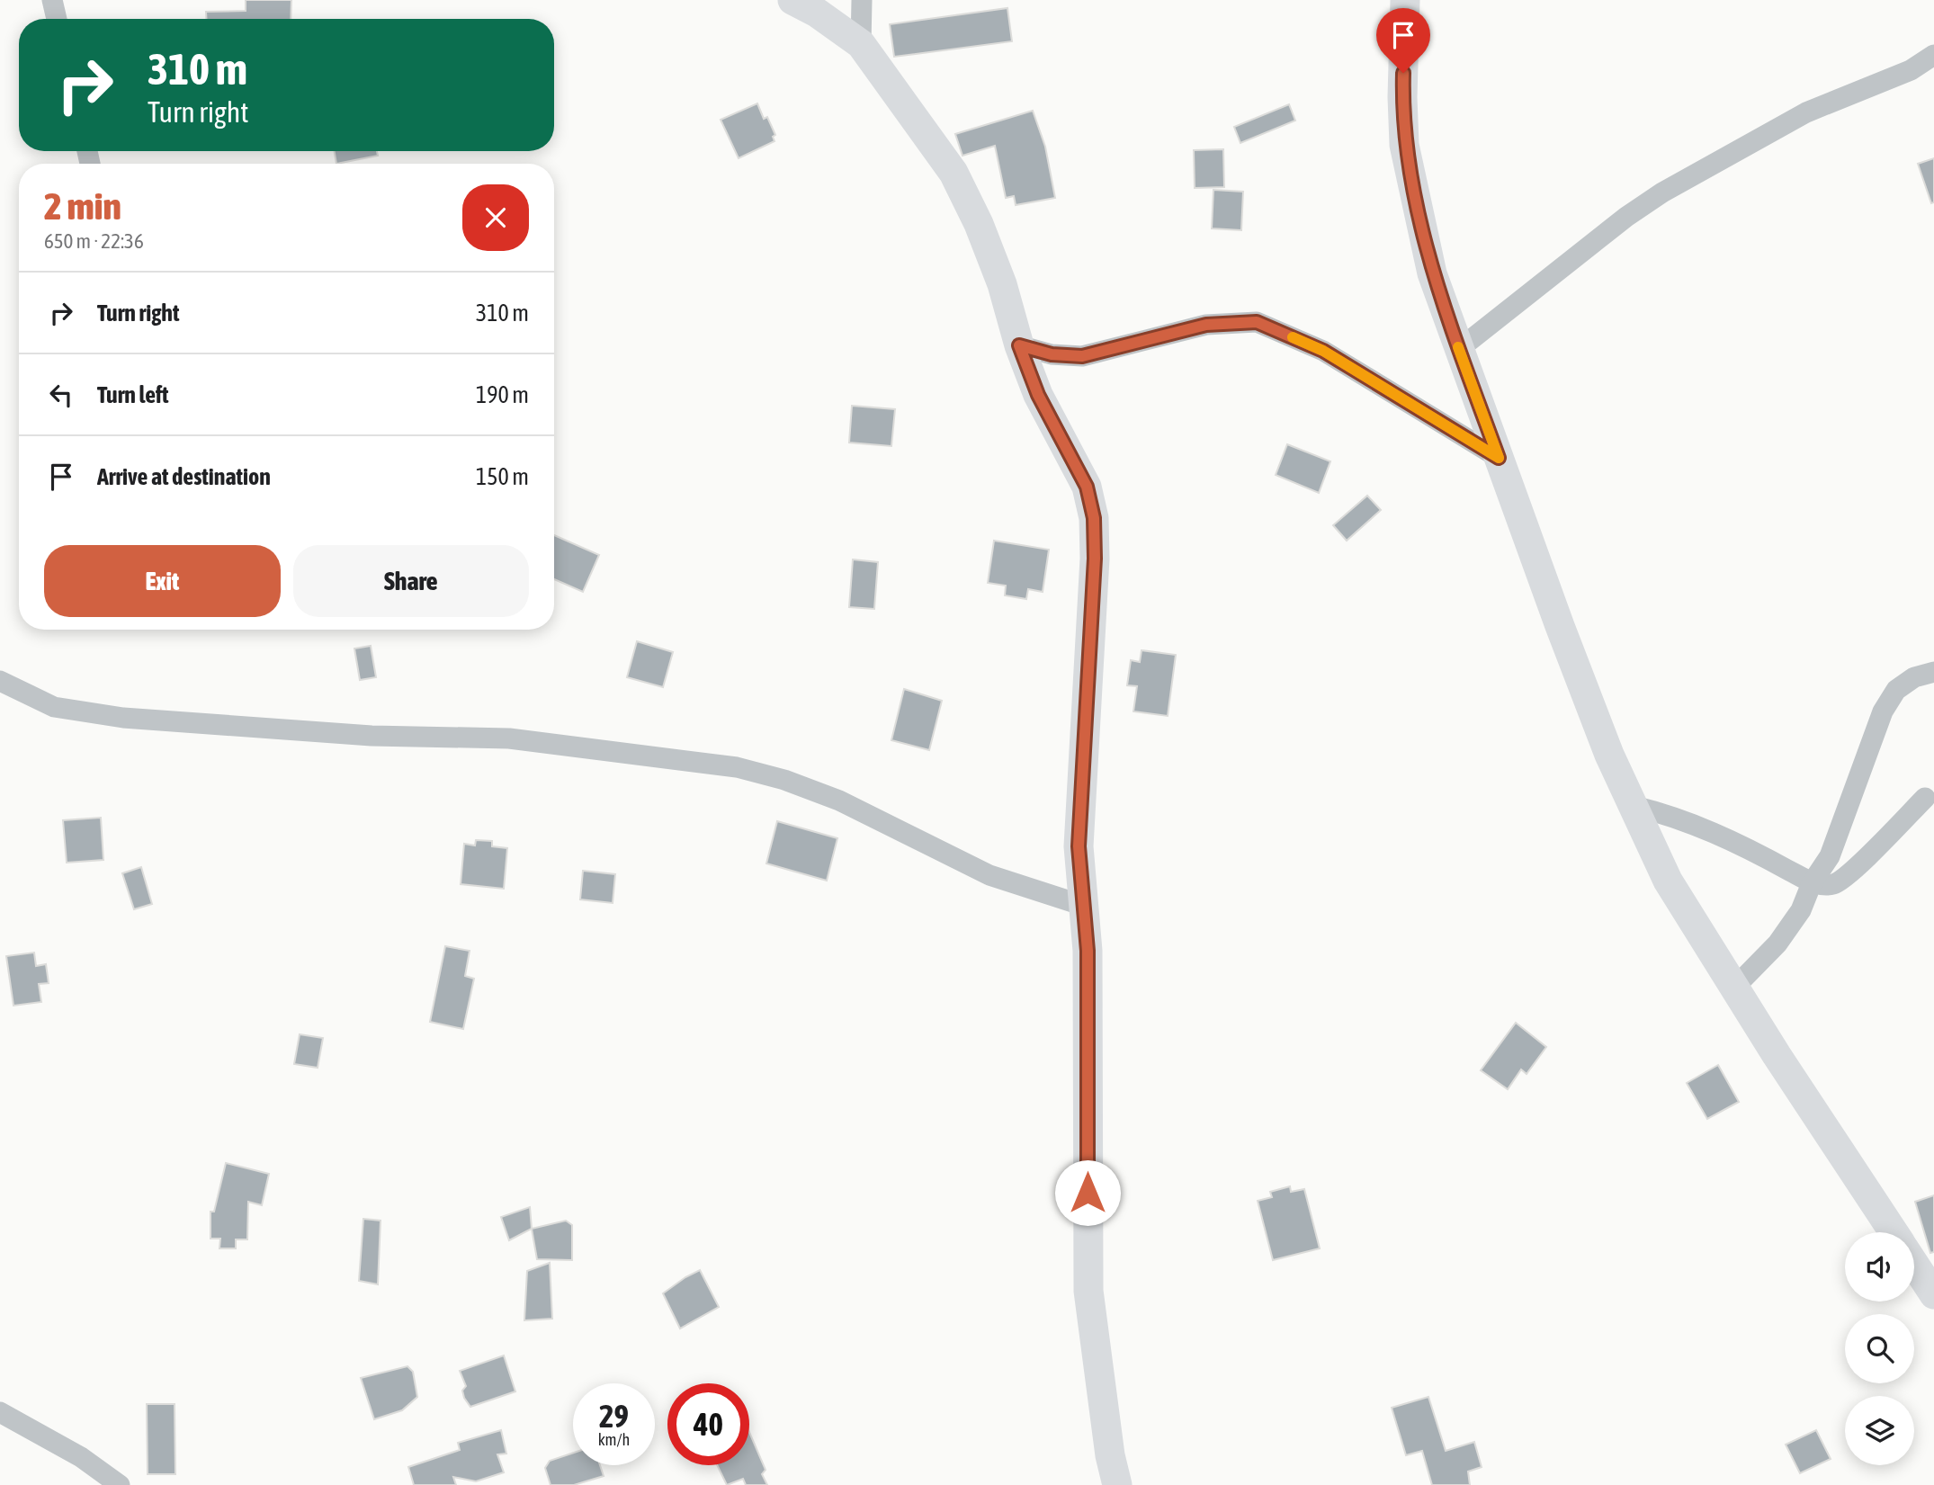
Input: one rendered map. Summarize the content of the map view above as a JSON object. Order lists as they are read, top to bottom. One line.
{"page":{"turn":["310 m","Turn right"],"heading":["2 min","650 m · 22:36"],"list":[{"name":"Turn right","value":"310 m"},{"name":"Turn left","value":"190 m"},{"name":"Arrive at destination","value":"150 m"}],"buttons":["Exit","Share"],"speed":"29 km/h","limit":"40"}}
